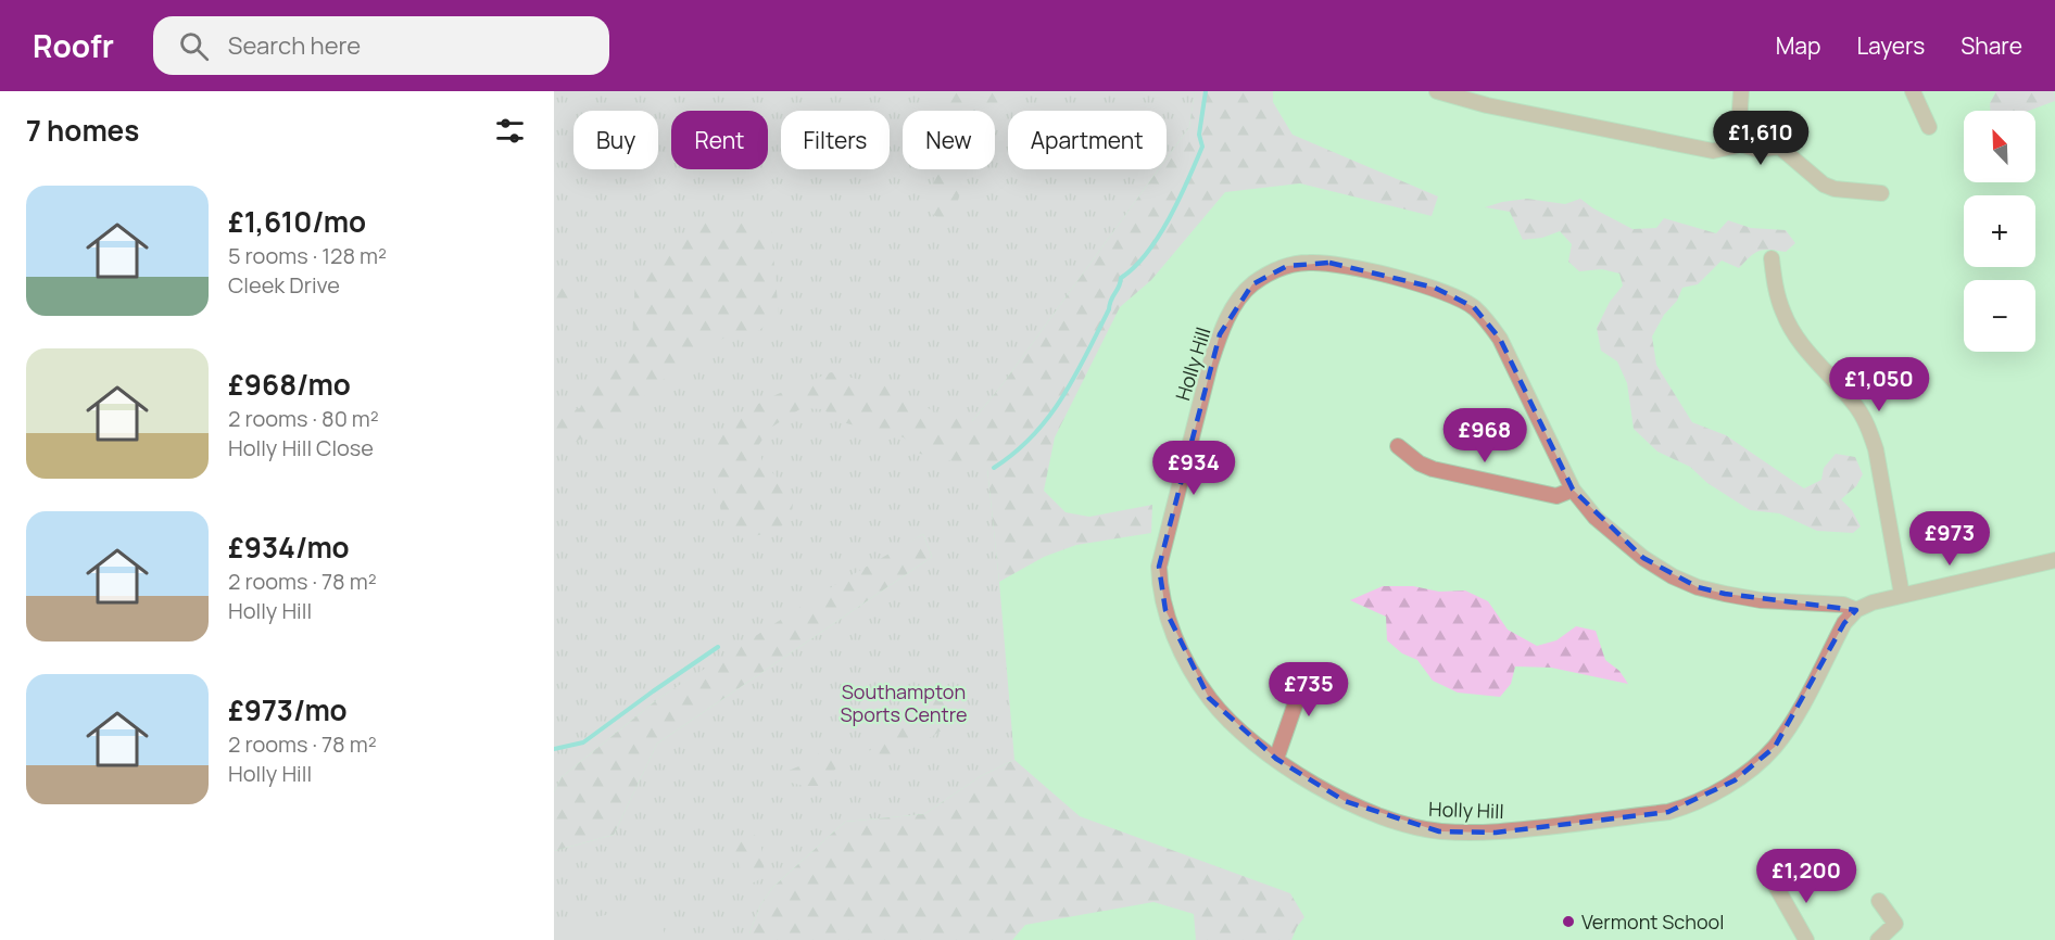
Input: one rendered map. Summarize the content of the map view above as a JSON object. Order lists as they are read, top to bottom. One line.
{"streets":{"street":["Holly Hill"]},"parks":["Southampton Sports Centre"],"places":["Vermont School"],"north":"top left","page":{"header":"Roofr","search":"Search here","nav":["Map","Layers","Share"],"heading":"7 homes","map_buttons":["+","−"],"price":["£1,610","£1,050","£968","£934","£973","£735","£1,200"],"chip":["Buy","Rent","Filters","New","Apartment"],"list":[{"name":"£1,610/mo","note":"5 rooms · 128 m² · Cleek Drive"},{"name":"£968/mo","note":"2 rooms · 80 m² · Holly Hill Close"},{"name":"£934/mo","note":"2 rooms · 78 m² · Holly Hill"},{"name":"£973/mo","note":"2 rooms · 78 m² · Holly Hill"}]}}
